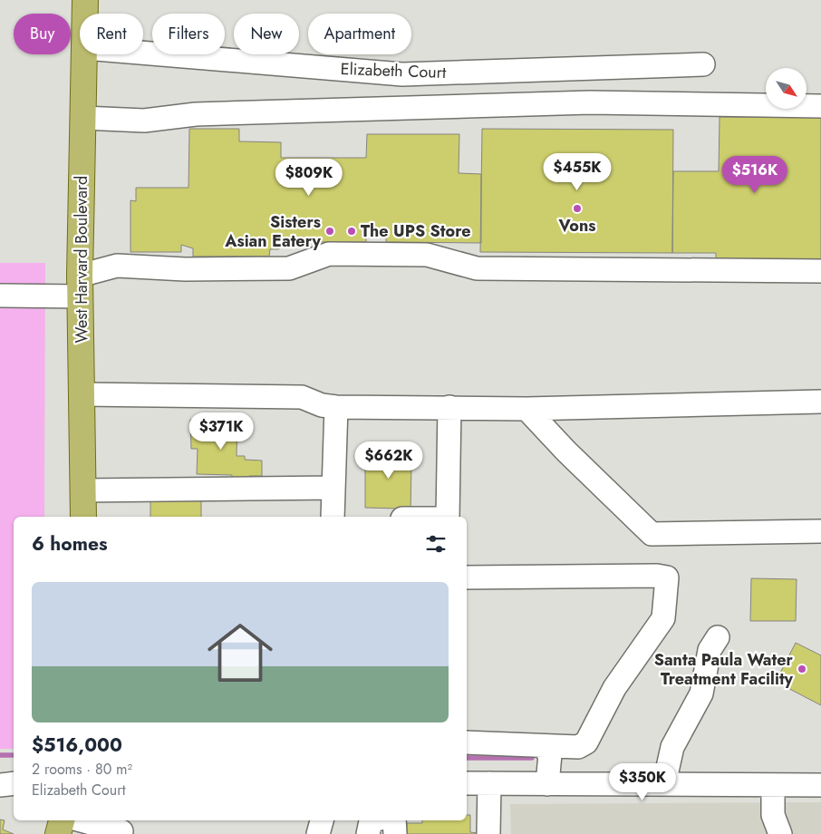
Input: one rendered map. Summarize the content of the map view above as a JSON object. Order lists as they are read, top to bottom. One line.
{"streets":{"main road":["West Harvard Boulevard"],"street":["Elizabeth Court"]},"places":["Vons","Sisters Asian Eatery","The UPS Store","Santa Paula Water Treatment Facility"],"north":"bottom right","page":{"chip":["Buy","Rent","Filters","New","Apartment"],"price":["$455K","$516K","$809K","$371K","$662K","$350K"],"heading":"6 homes","list":[{"name":"$516,000","note":"2 rooms · 80 m² · Elizabeth Court"}]}}
